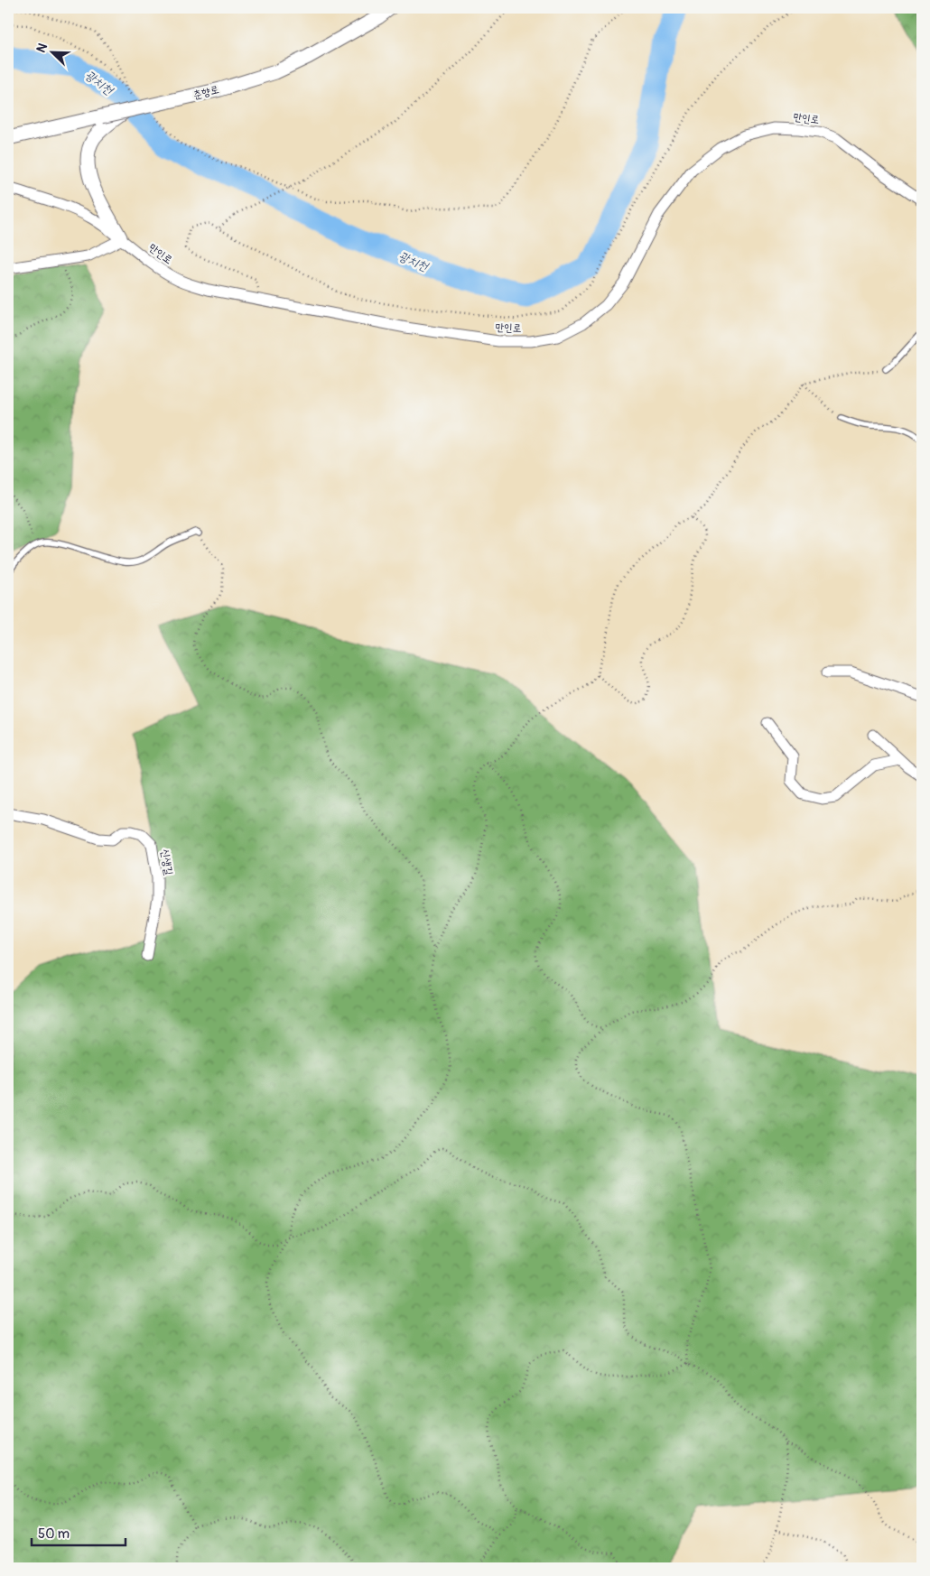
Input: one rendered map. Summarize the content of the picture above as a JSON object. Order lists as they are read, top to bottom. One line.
{"streets":{"street":["춘향로","만인로","신생길"]},"water":["광치천"],"scale_bar":"50 m","north":"top left"}
